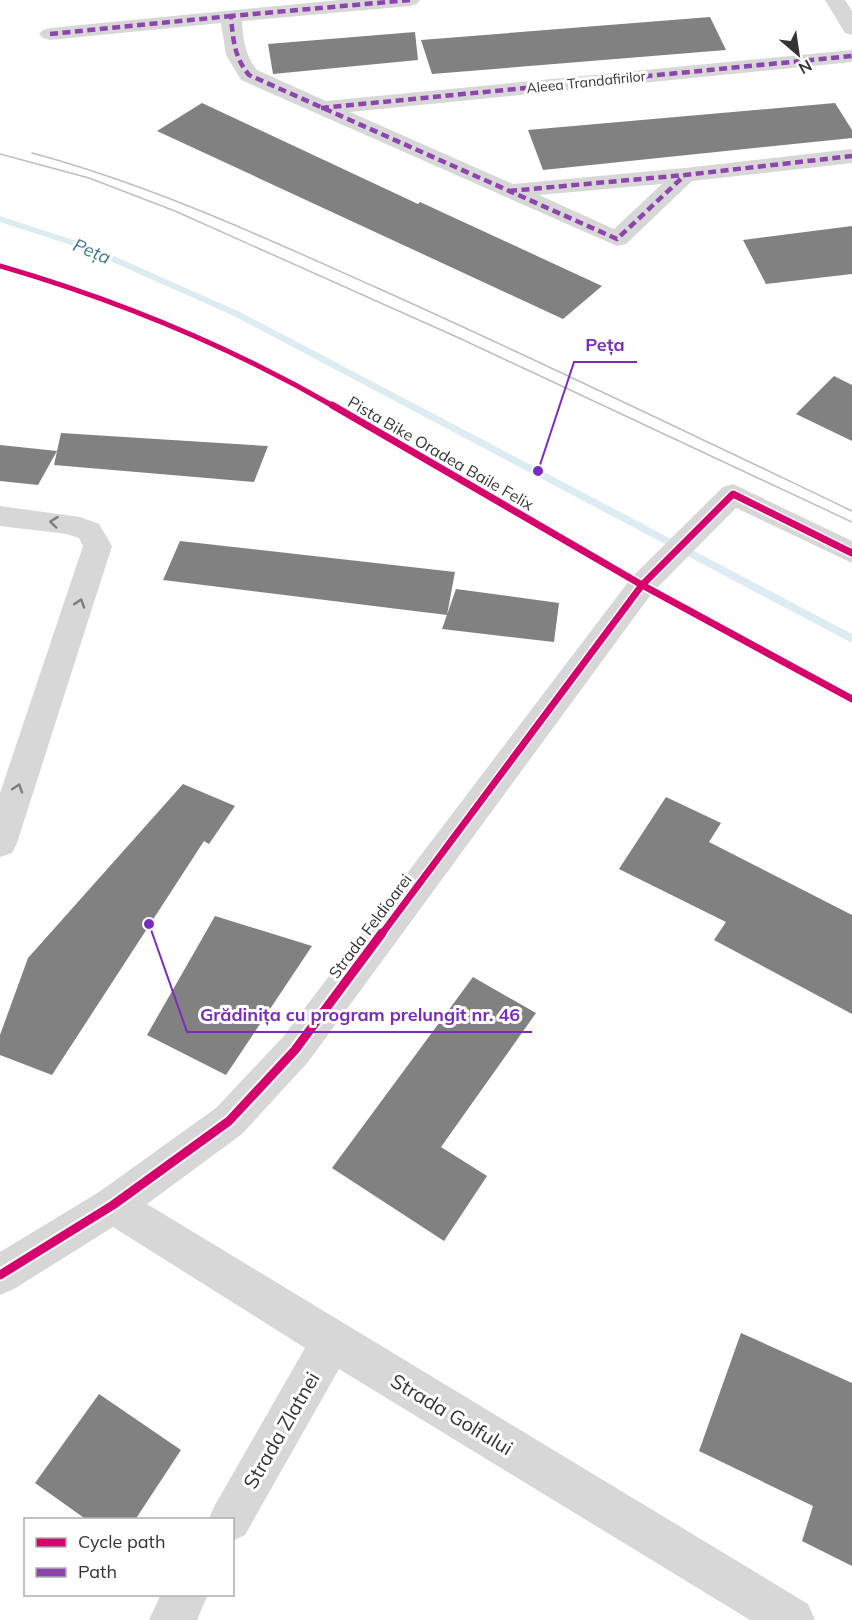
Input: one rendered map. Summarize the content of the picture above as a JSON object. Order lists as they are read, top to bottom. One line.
{"streets":{"street":["Aleea Trandafirilor","Strada Feldioarei","Strada Golfului","Strada Zlatnei"],"cycle path":["Pista Bike Oradea Baile Felix"]},"crossings":[["Strada Feldioarei","Strada Golfului"],["Strada Golfului","Strada Zlatnei"]],"water":["Peța"],"places":["Peța","Grădinița cu program prelungit nr. 46"],"legend":["Cycle path","Path"],"north":"bottom right"}
